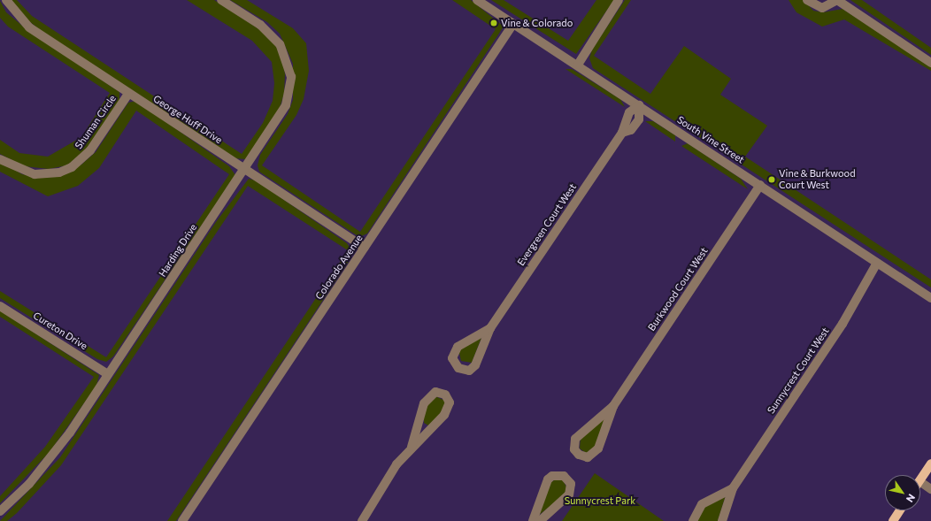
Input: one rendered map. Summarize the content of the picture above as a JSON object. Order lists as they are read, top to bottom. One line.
{"streets":{"street":["George Huff Drive","Shuman Circle","South Vine Street","Evergreen Court West","Harding Drive","Colorado Avenue","Burkwood Court West","Cureton Drive","Sunnycrest Court West"]},"crossings":[["George Huff Drive","Shuman Circle"],["George Huff Drive","Harding Drive"],["George Huff Drive","Colorado Avenue"],["South Vine Street","Evergreen Court West"],["South Vine Street","Colorado Avenue"],["South Vine Street","Burkwood Court West"],["South Vine Street","Sunnycrest Court West"],["Harding Drive","Cureton Drive"]],"parks":["Sunnycrest Park"],"places":["Vine & Colorado","Vine & Burkwood Court West"],"north":"bottom right"}
